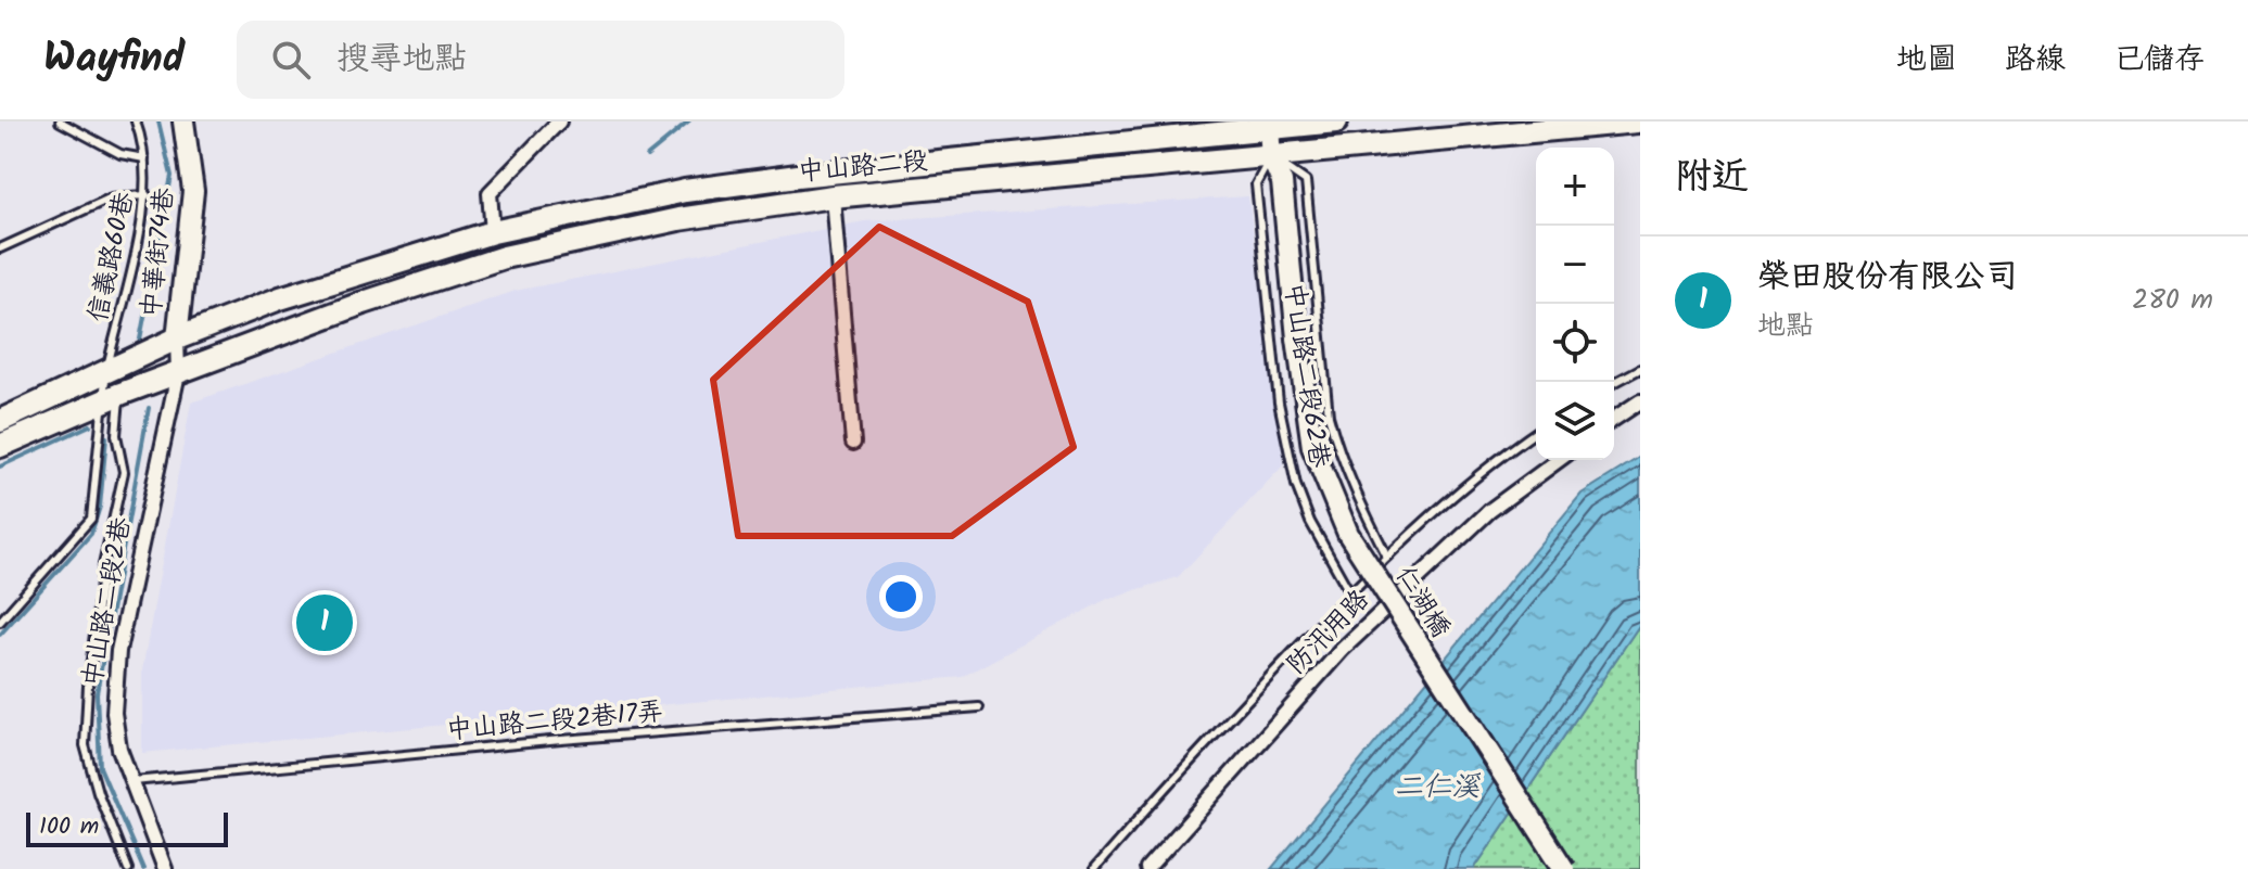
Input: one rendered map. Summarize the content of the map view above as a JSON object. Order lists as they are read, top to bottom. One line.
{"streets":{"main road":["中山路二段"],"street":["中華街74巷","中山路二段62巷","中山路二段2巷","仁湖橋","防汛用路"],"lane":["信義路60巷","中山路二段2巷17弄"]},"crossings":[["中山路二段","中華街74巷"],["中山路二段","信義路60巷"],["中山路二段","中山路二段62巷"],["中山路二段","中山路二段2巷"],["中華街74巷","中山路二段2巷"],["中山路二段62巷","仁湖橋"],["中山路二段2巷","中山路二段2巷17弄"]],"water":["二仁溪"],"scale_bar":"100 m","page":{"header":"Wayfind","search":"搜尋地點","nav":["地圖","路線","已儲存"],"heading":"附近","map_buttons":["+","−"],"list":[{"mark":"1","name":"榮田股份有限公司","note":"地點","value":"280 m"}],"pins":"1","scale":"100 m"}}
